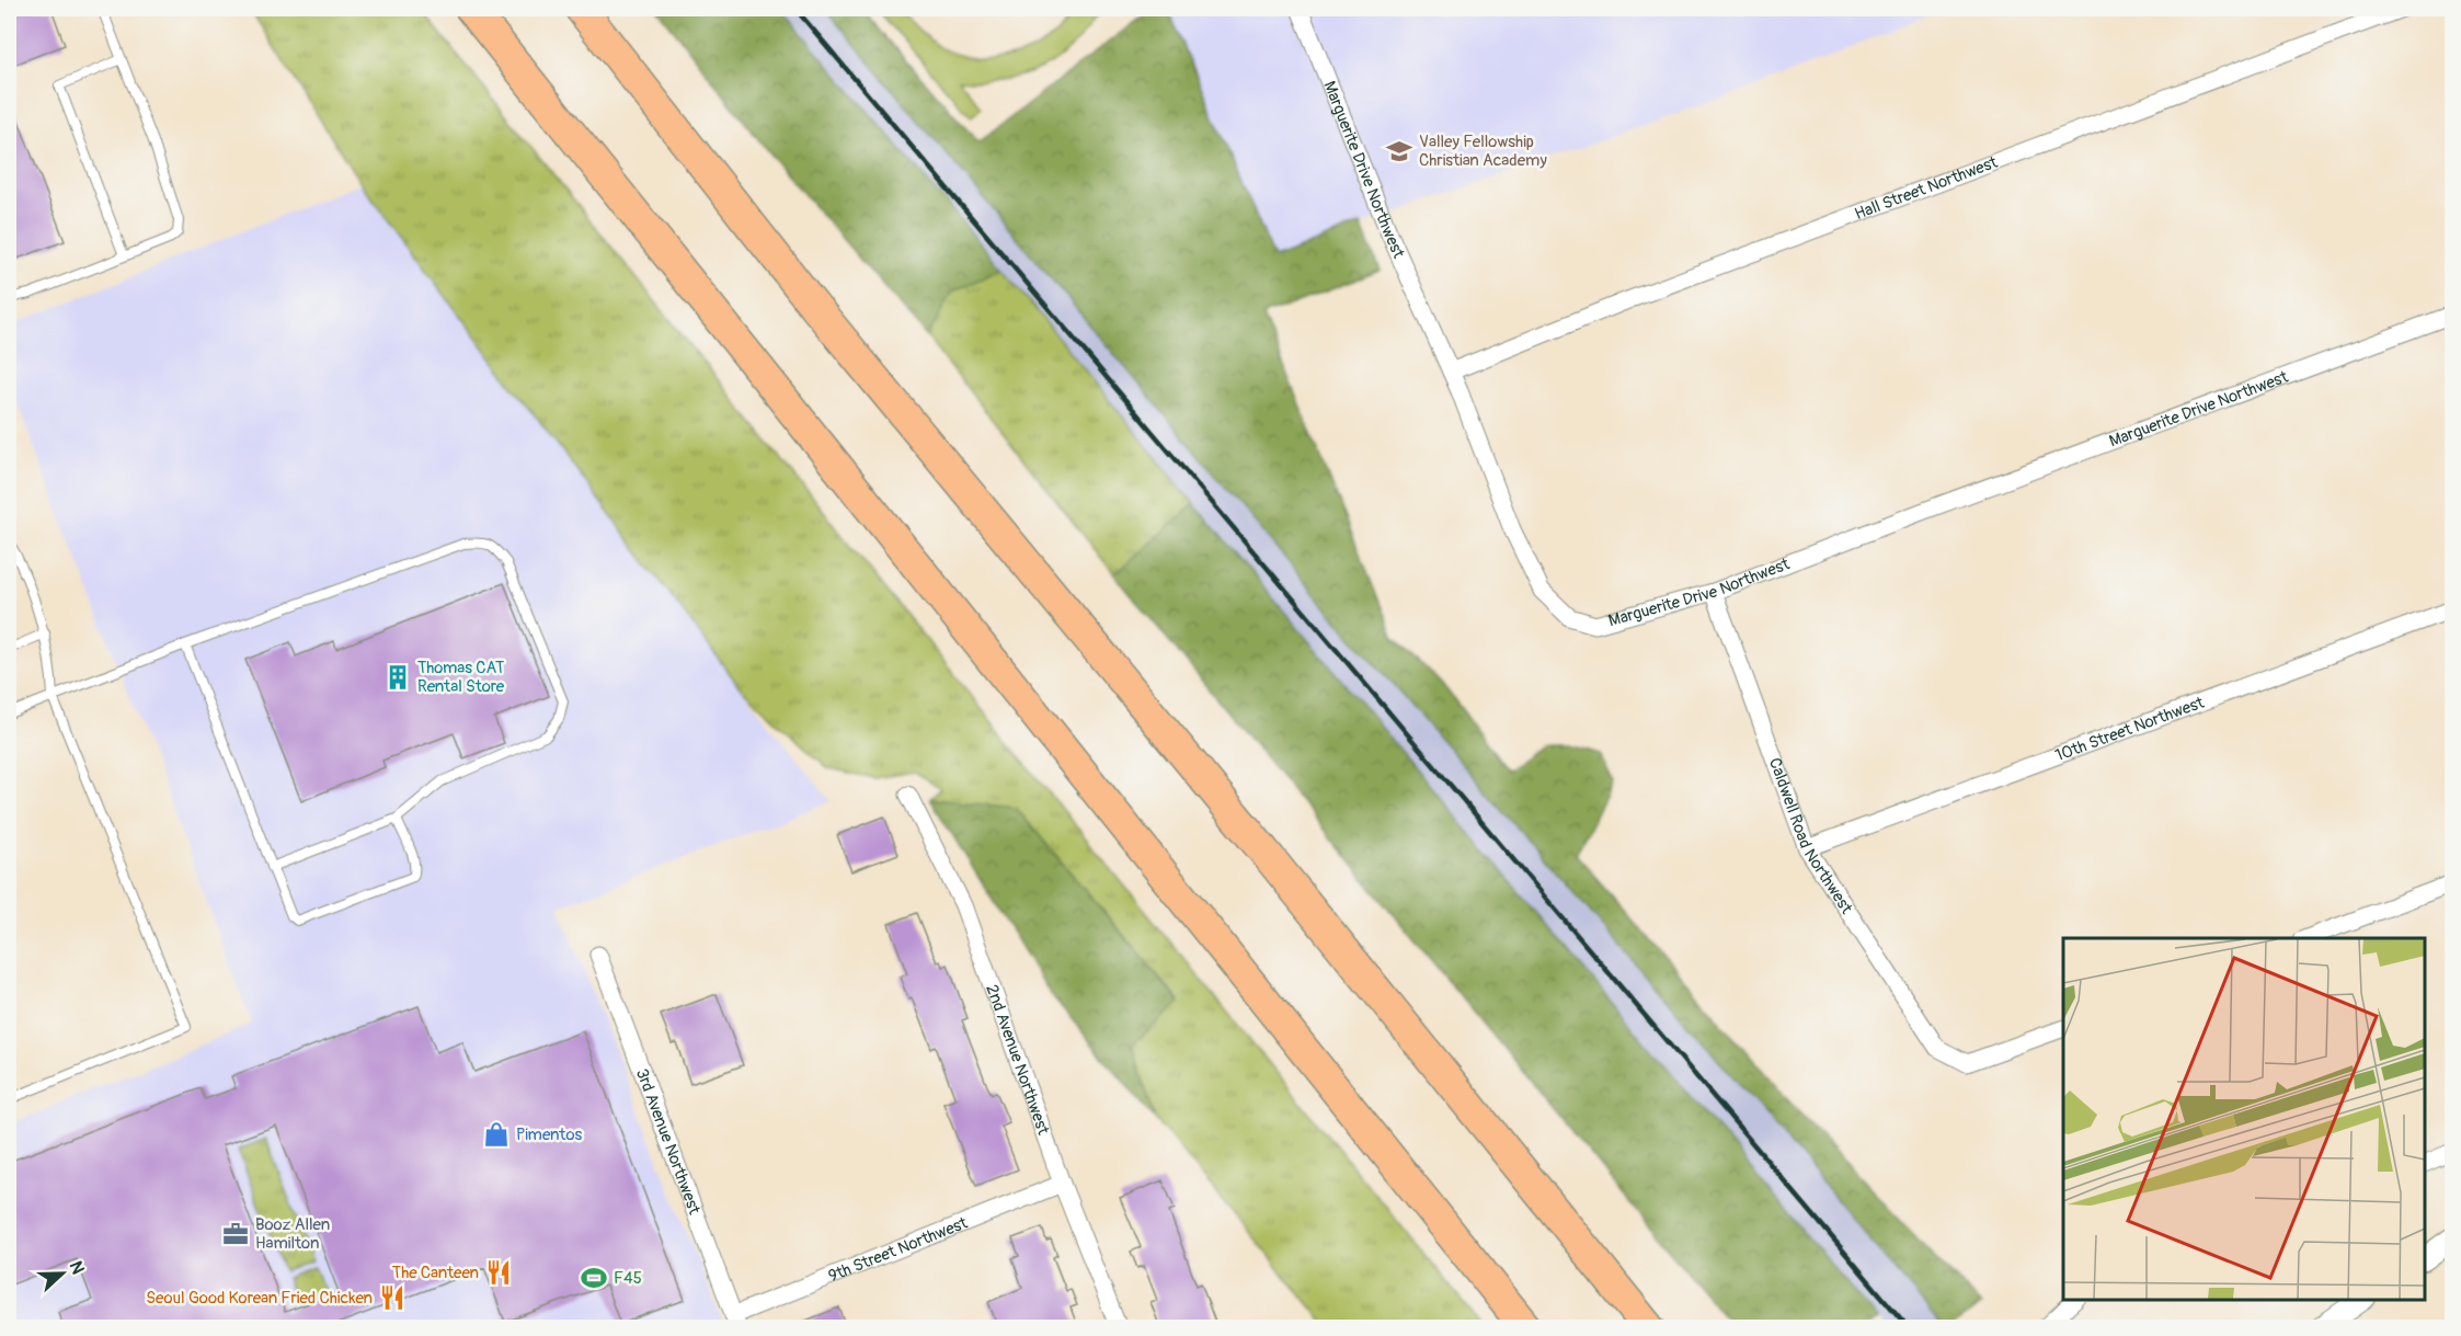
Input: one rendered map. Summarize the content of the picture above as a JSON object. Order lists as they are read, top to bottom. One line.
{"streets":{"street":["Marguerite Drive Northwest","Hall Street Northwest","10th Street Northwest","Caldwell Road Northwest","2nd Avenue Northwest","3rd Avenue Northwest","9th Street Northwest"]},"crossings":[["Marguerite Drive Northwest","Hall Street Northwest"],["Marguerite Drive Northwest","Caldwell Road Northwest"],["10th Street Northwest","Caldwell Road Northwest"],["2nd Avenue Northwest","9th Street Northwest"],["3rd Avenue Northwest","9th Street Northwest"]],"places":{"school or university":["Valley Fellowship Christian Academy"],"building":["Thomas CAT Rental Store"],"shop":["Pimentos"],"office":["Booz Allen Hamilton"],"restaurant":["The Canteen","Seoul Good Korean Fried Chicken"],"sports":["F45"]},"north":"right"}
